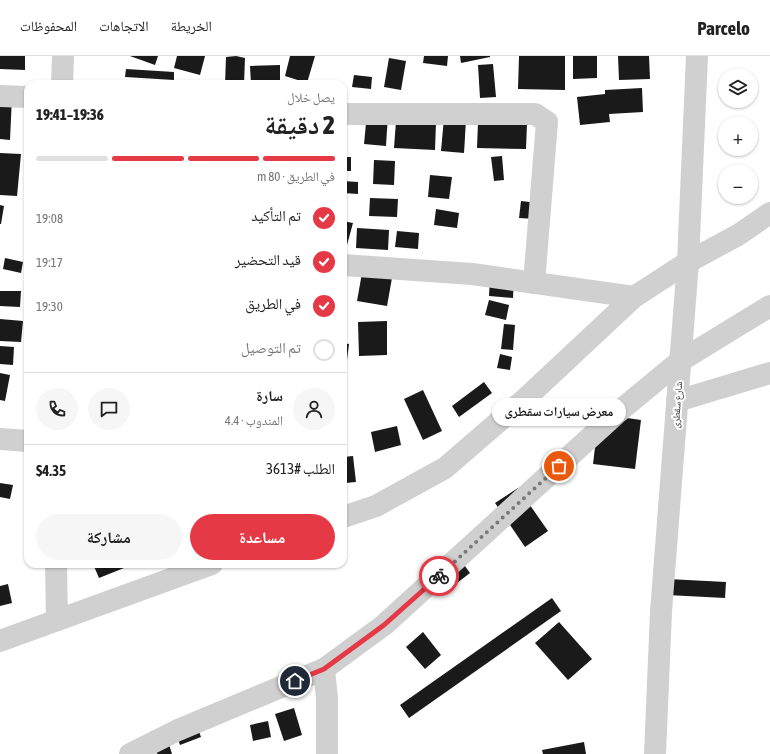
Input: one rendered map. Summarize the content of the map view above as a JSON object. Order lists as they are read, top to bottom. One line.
{"streets":{"street":["شارع سقطرى"]},"places":["معرض سيارات سقطرى"],"page":{"header":"Parcelo","nav":["الخريطة","الاتجاهات","المحفوظات"],"map_buttons":["+","−"],"heading":["2 دقيقة","يصل خلال","19:36–19:41"],"panel":["سارة","المندوب · 4.4","الطلب #3613","$4.35"],"bar":"في الطريق · 80 m","list":[["تم التأكيد","19:08"],["قيد التحضير","19:17"],["في الطريق","19:30"],"تم التوصيل"],"bubble":"معرض سيارات سقطرى","buttons":["مساعدة","مشاركة"]}}
